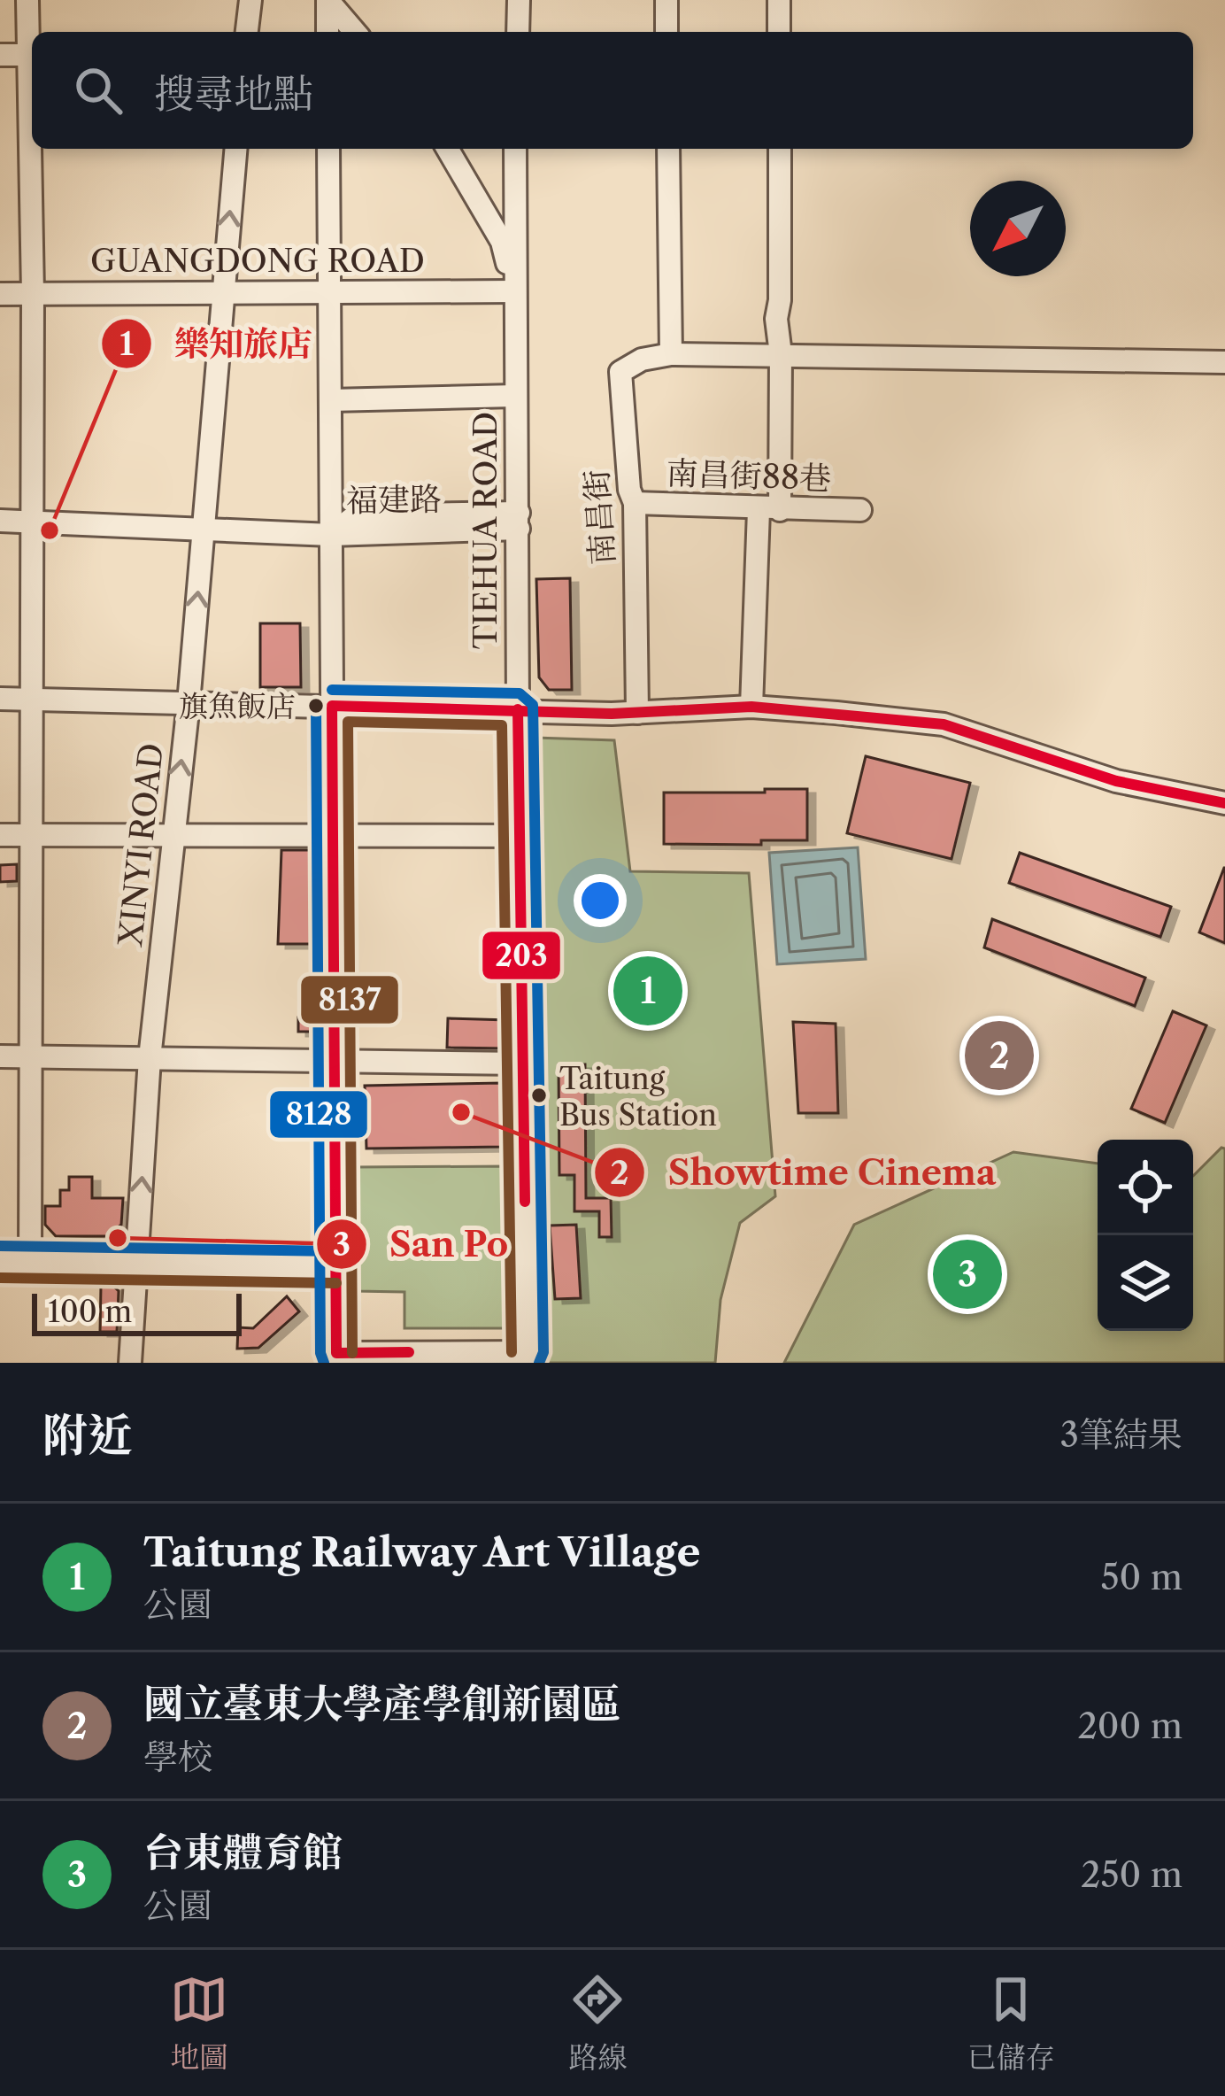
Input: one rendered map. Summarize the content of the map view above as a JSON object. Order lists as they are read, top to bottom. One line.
{"streets":{"street":["GUANGDONG ROAD","南昌街88巷","福建路","南昌街","TIEHUA ROAD","XINYI ROAD"]},"crossings":[["GUANGDONG ROAD","TIEHUA ROAD"],["GUANGDONG ROAD","XINYI ROAD"],["南昌街88巷","南昌街"],["福建路","TIEHUA ROAD"]],"places":["樂知旅店","旗魚飯店","Taitung Bus Station","Showtime Cinema","San Po"],"lines":["transit line 8128","transit line 203","transit line 8137"],"scale_bar":"100 m","north":"bottom left","page":{"search":"搜尋地點","pins":["1","2","3"],"scale":"100 m","heading":["附近","3筆結果"],"list":[{"mark":"1","name":"Taitung Railway Art Village","note":"公園","value":"50 m"},{"mark":"2","name":"國立臺東大學產學創新園區","note":"學校","value":"200 m"},{"mark":"3","name":"台東體育館","note":"公園","value":"250 m"}],"nav":["地圖","路線","已儲存"]}}
